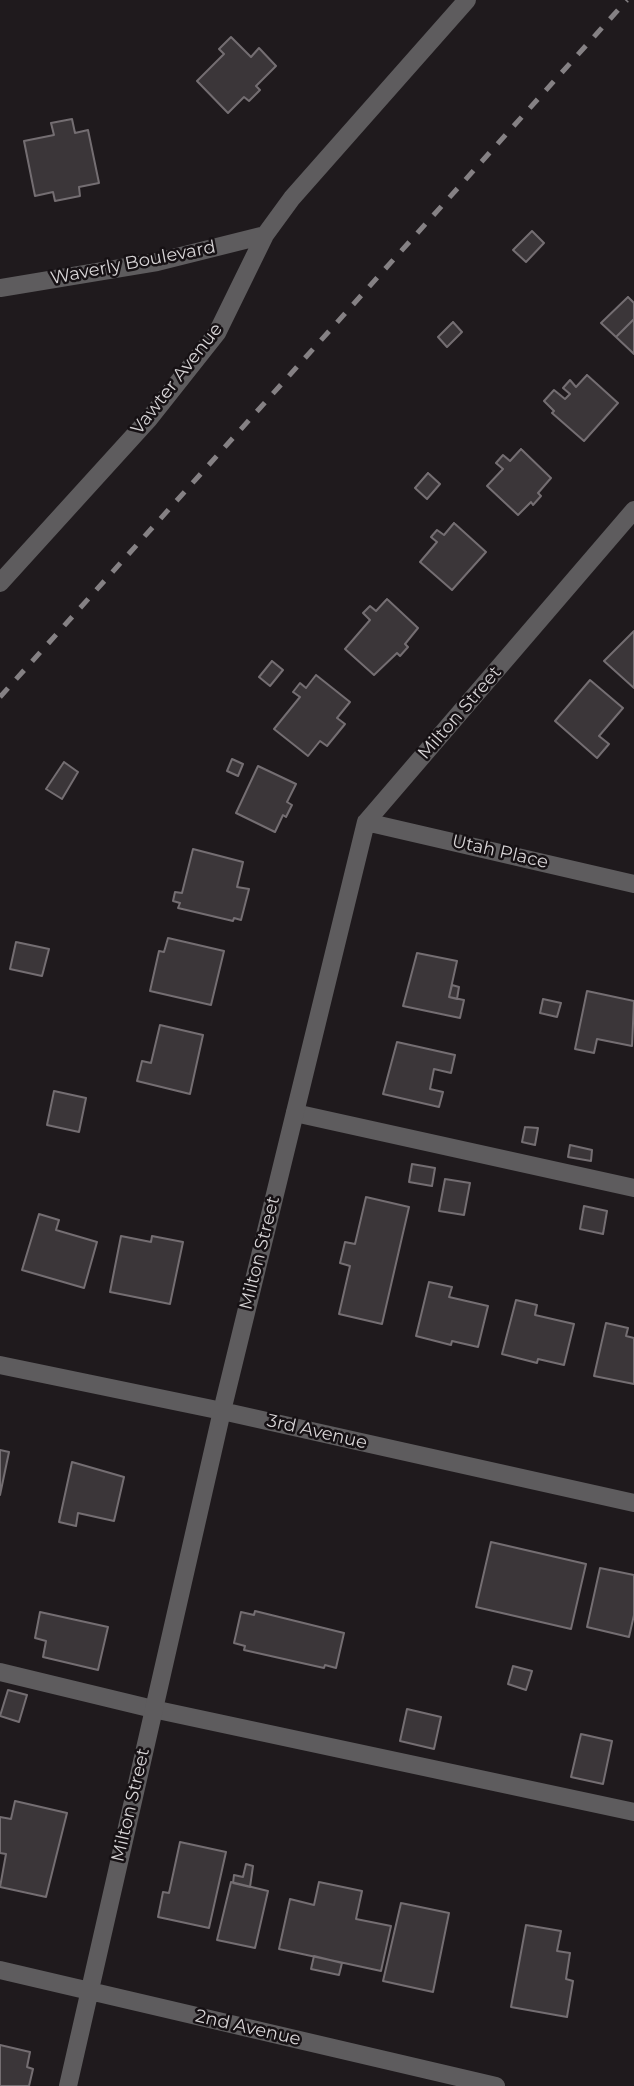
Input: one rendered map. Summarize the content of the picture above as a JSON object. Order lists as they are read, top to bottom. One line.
{"streets":{"street":["Waverly Boulevard","Vawter Avenue","Milton Street","Utah Place","3rd Avenue","2nd Avenue"]},"crossings":[["Waverly Boulevard","Vawter Avenue"],["Milton Street","Utah Place"],["Milton Street","3rd Avenue"],["Milton Street","2nd Avenue"]]}
